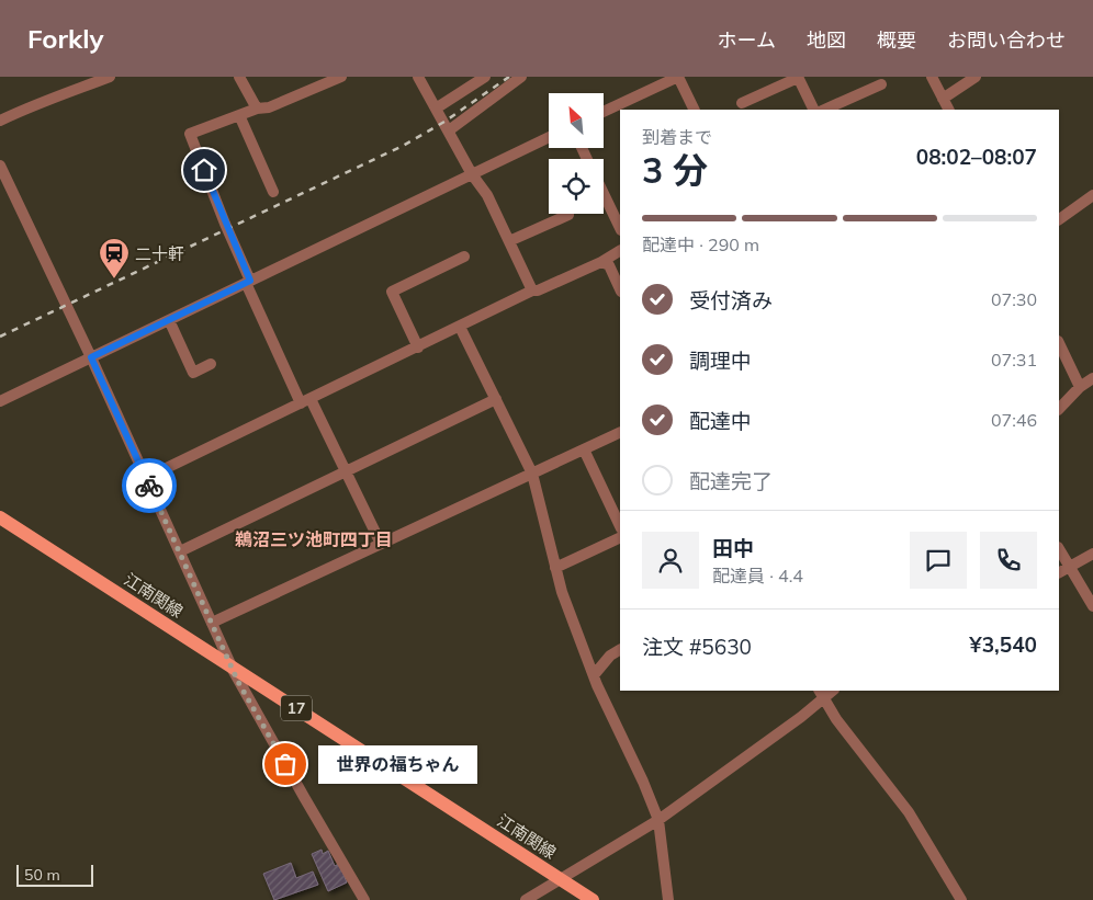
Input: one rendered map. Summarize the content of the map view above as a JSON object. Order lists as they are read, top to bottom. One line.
{"streets":{"main road":["江南関線","17"]},"districts":["鵜沼三ツ池町四丁目"],"places":{"station":["二十軒"],"other":["世界の福ちゃん"]},"scale_bar":"50 m","north":"top left","page":{"header":"Forkly","nav":["ホーム","地図","概要","お問い合わせ"],"heading":["3 分","到着まで","08:02–08:07"],"panel":["田中","配達員 · 4.4","注文 #5630","¥3,540"],"bar":"配達中 · 290 m","list":[["受付済み","07:30"],["調理中","07:31"],["配達中","07:46"],"配達完了"],"bubble":"世界の福ちゃん","scale":"50 m"}}
